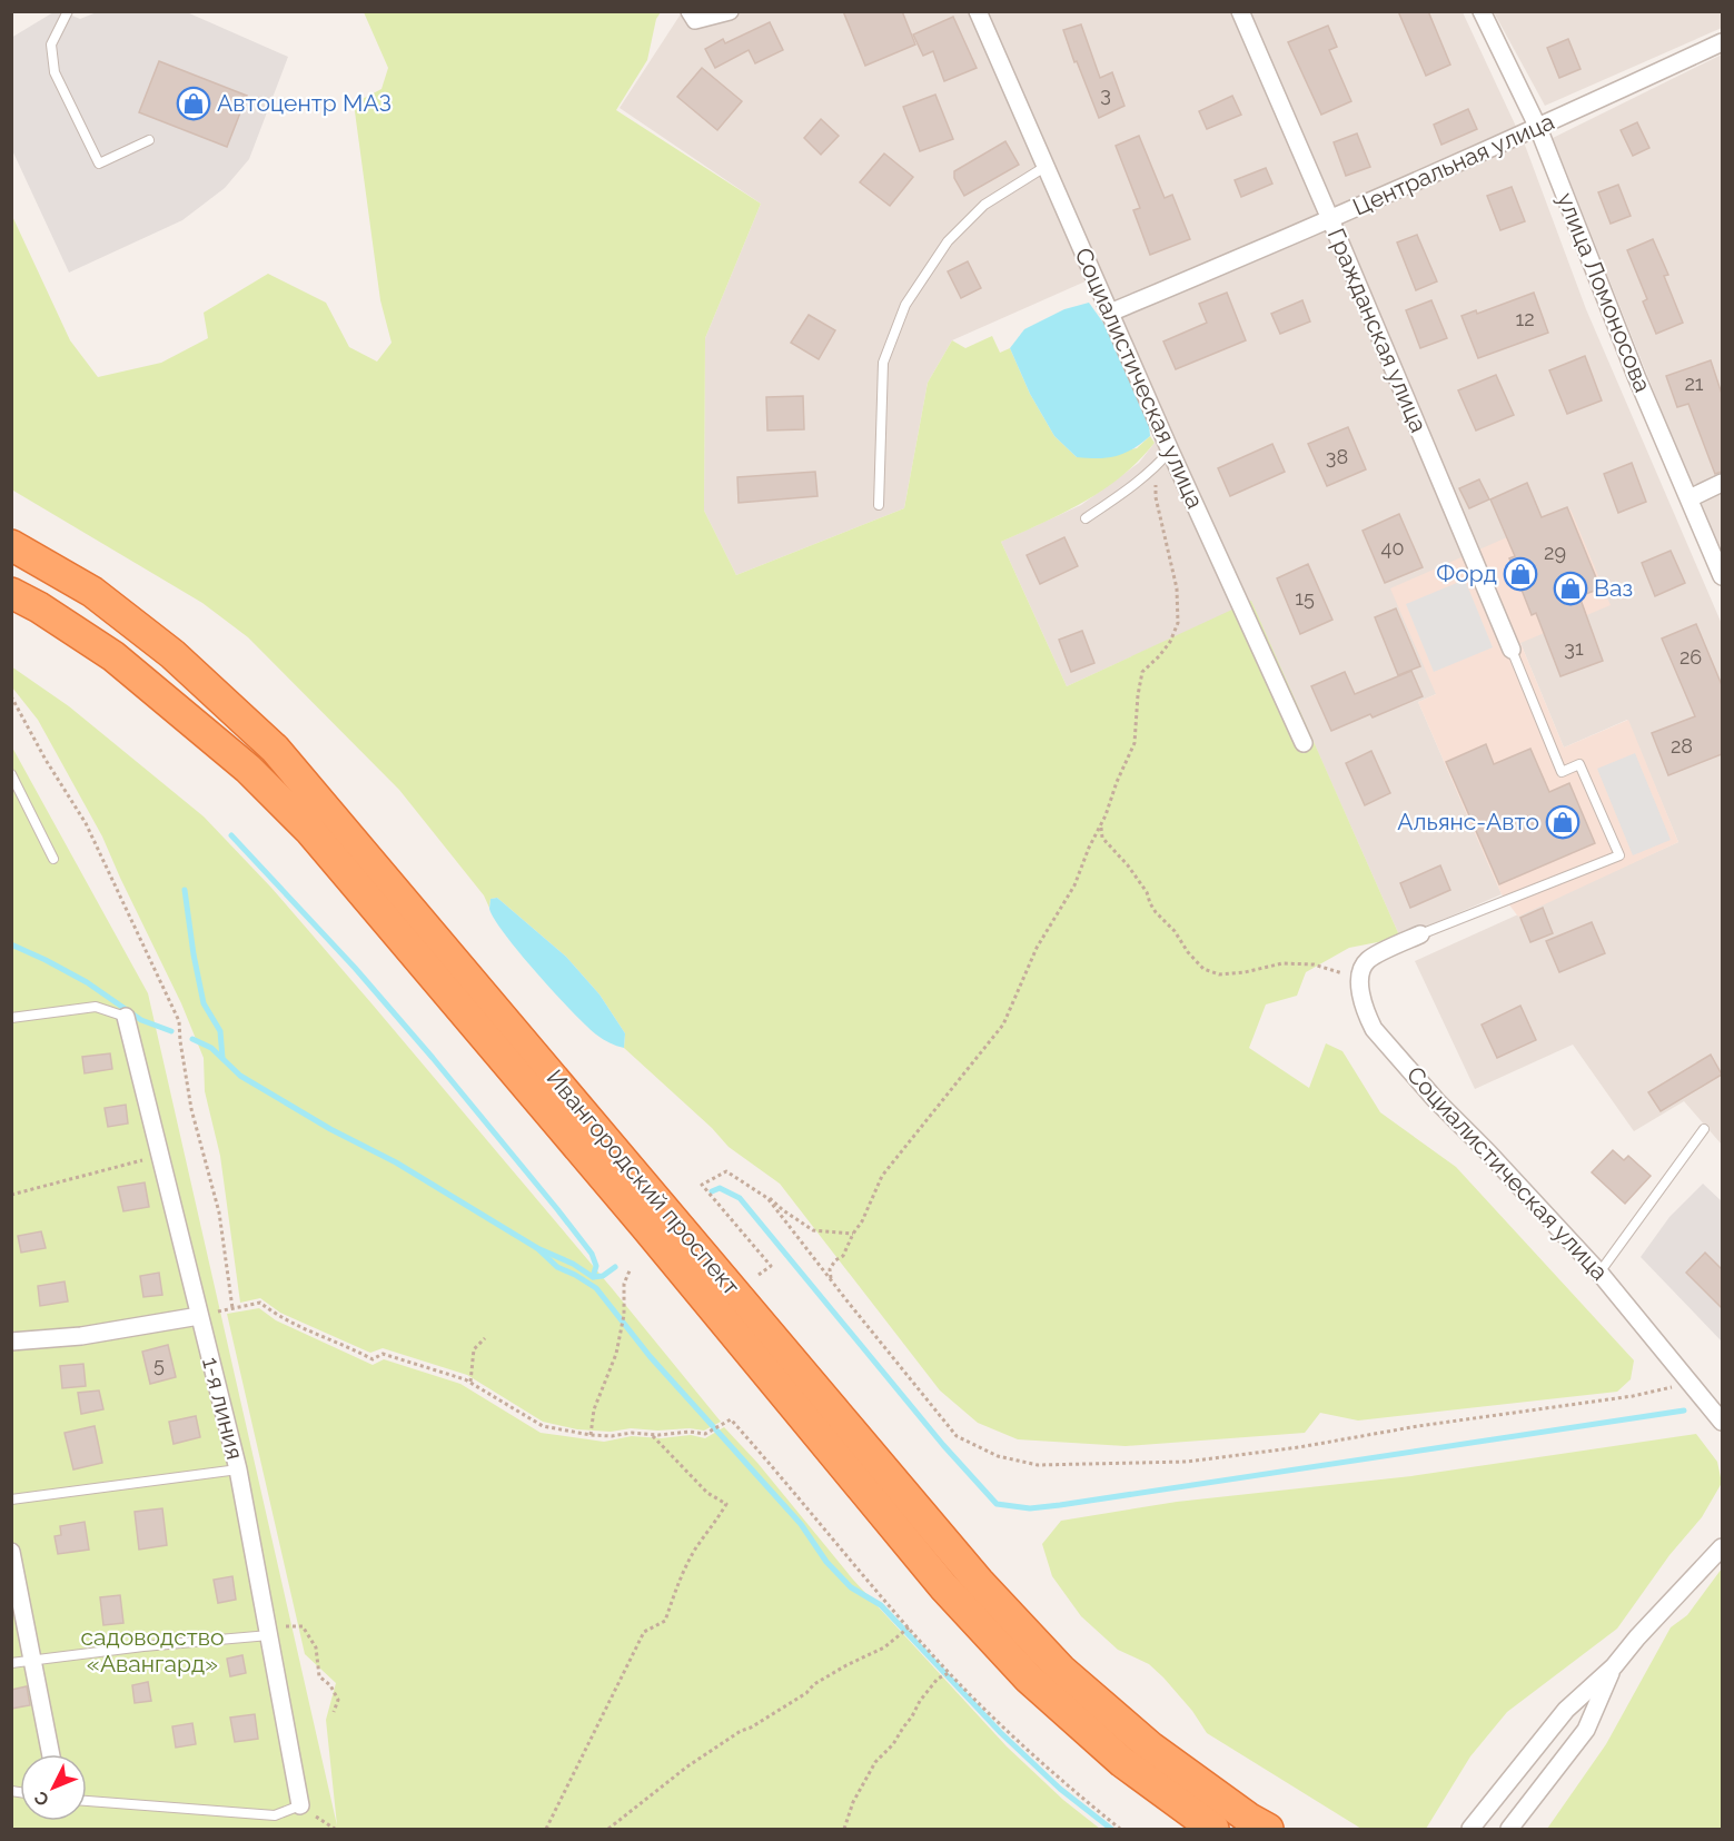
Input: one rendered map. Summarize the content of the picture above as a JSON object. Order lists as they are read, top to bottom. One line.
{"streets":{"highway":["Ивангородский проспект"],"street":["Центральная улица","улица Ломоносова","Гражданская улица","Социалистическая улица","1-я линия"]},"crossings":[["Центральная улица","улица Ломоносова"],["Центральная улица","Гражданская улица"],["Центральная улица","Социалистическая улица"]],"parks":["садоводство «Авангард»"],"places":{"shop":["Автоцентр МАЗ","Форд","Ваз","Альянс-Авто"]},"house_numbers":["3","12","21","38","40","29","15","31","26","28","5"],"north":"bottom left"}
